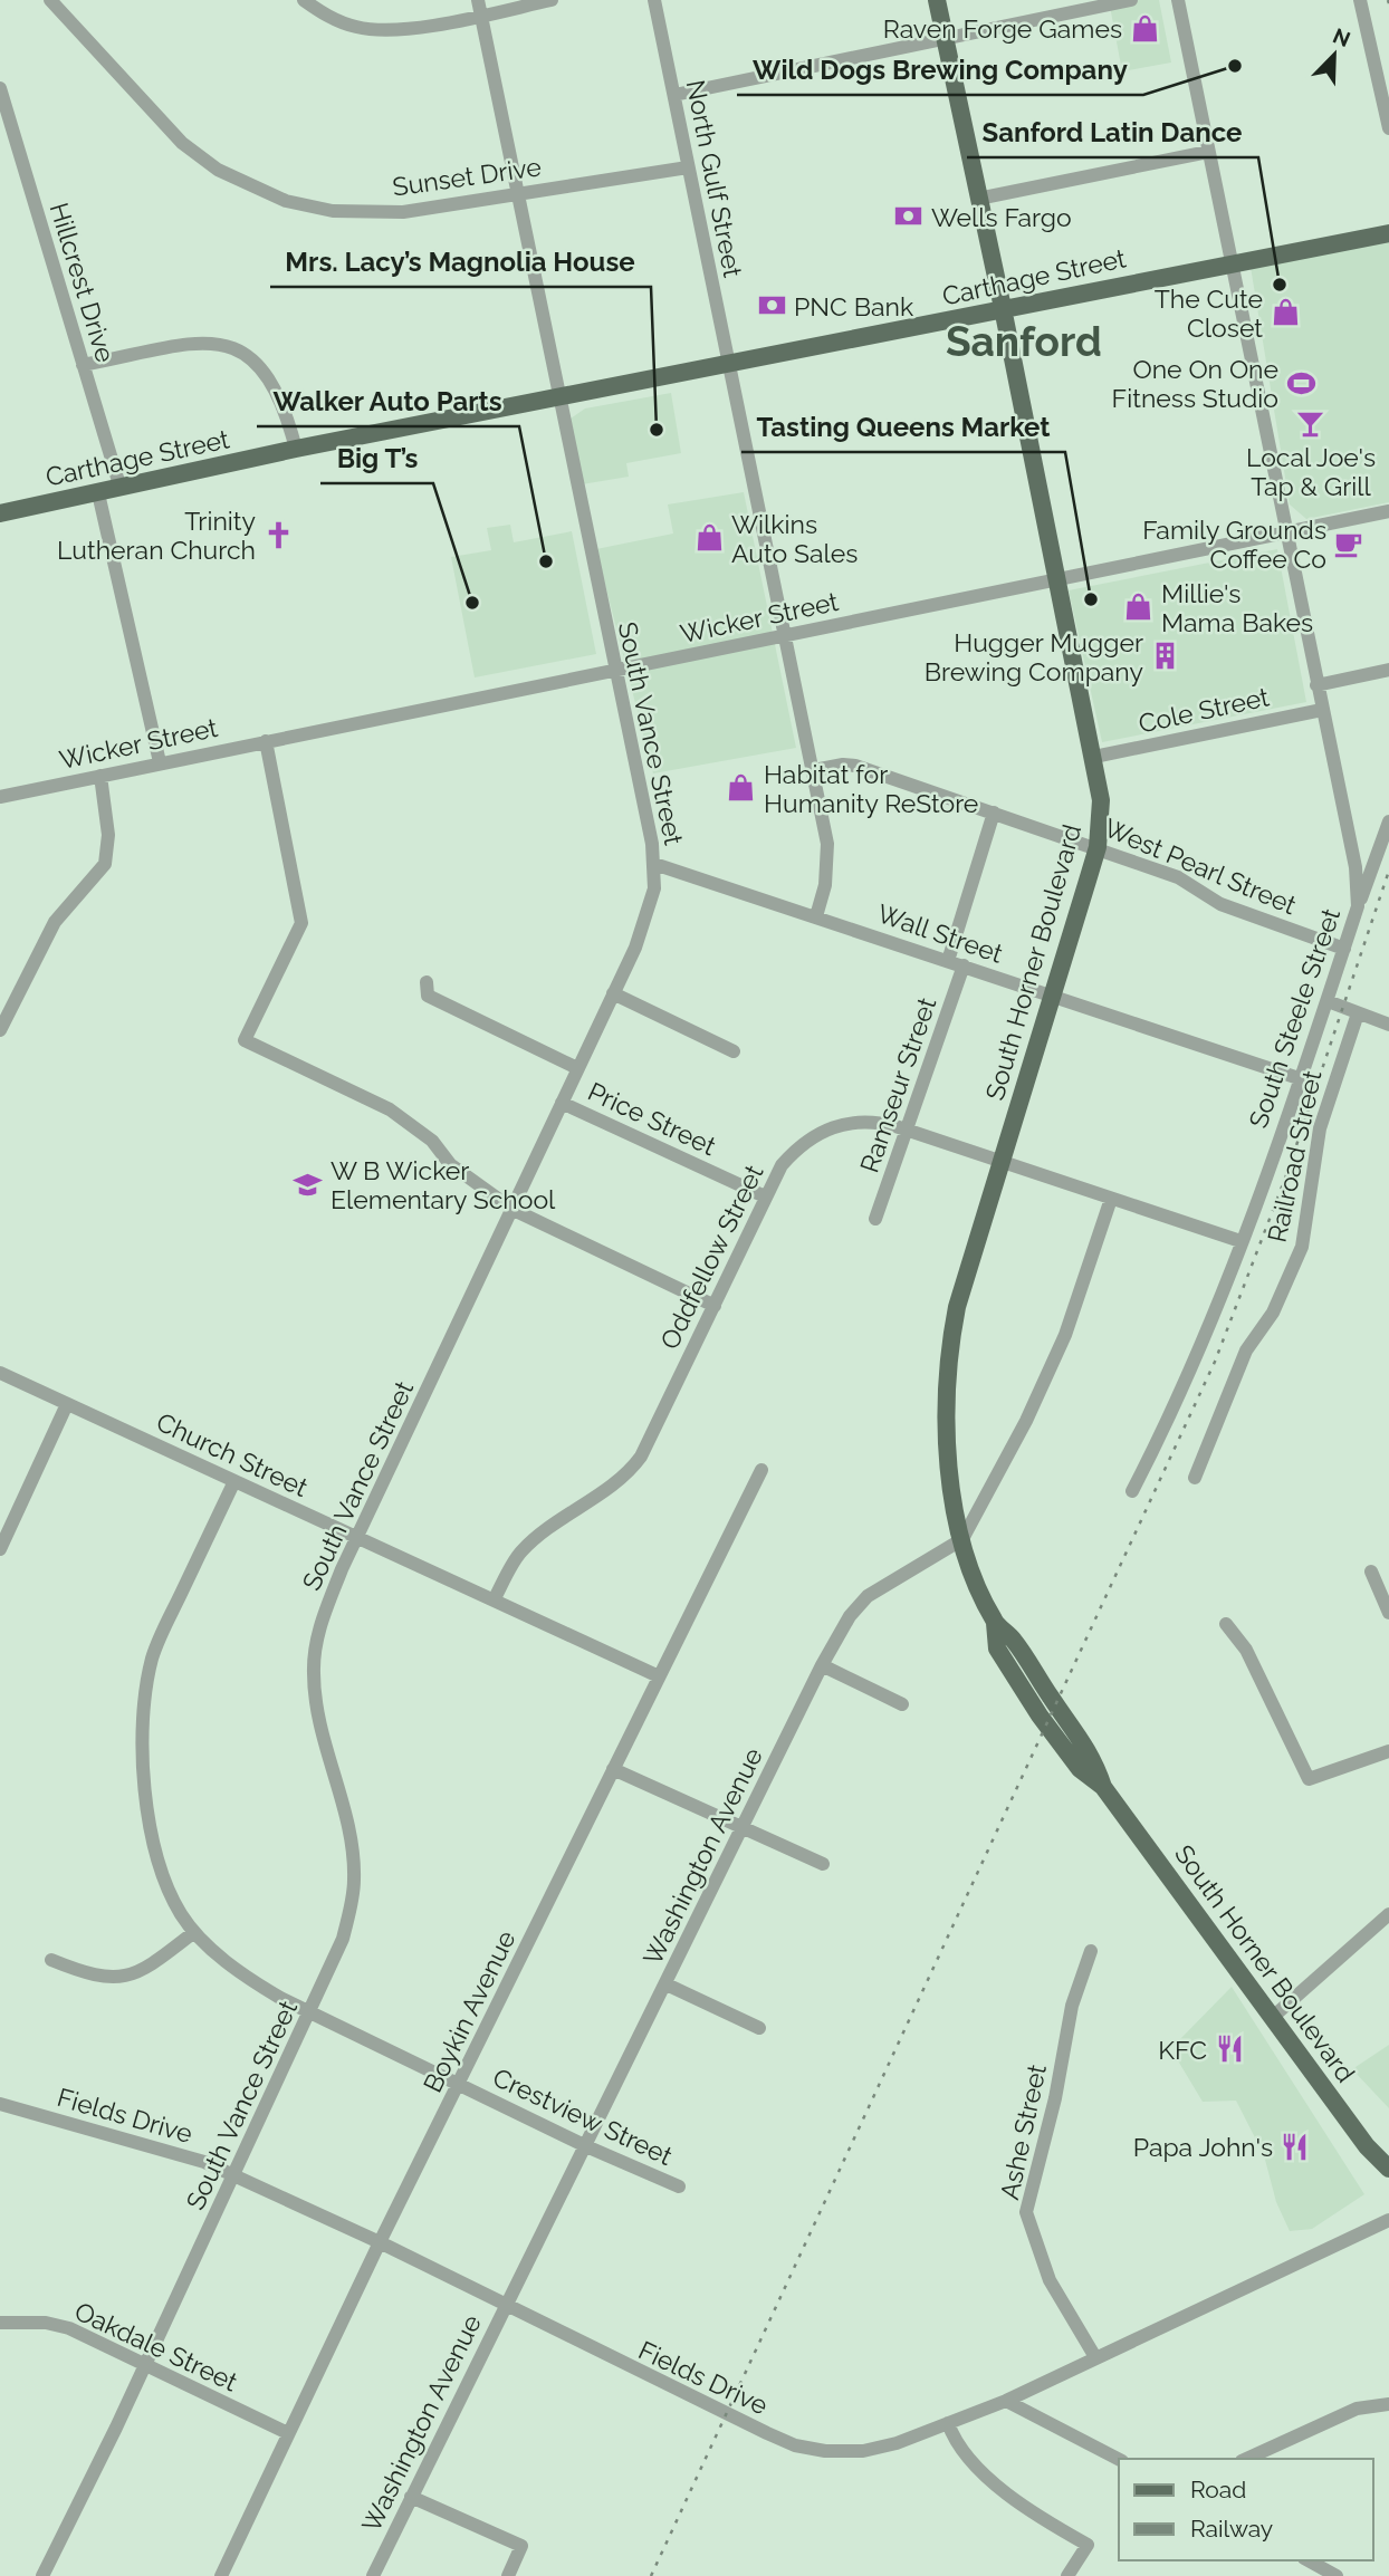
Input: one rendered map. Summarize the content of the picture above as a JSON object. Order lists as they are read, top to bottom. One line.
{"streets":{"main road":["Carthage Street","South Horner Boulevard"],"street":["Sunset Drive","North Gulf Street","Hillcrest Drive","Wicker Street","Cole Street","South Vance Street","West Pearl Street","Wall Street","South Steele Street","Ramseur Street","Price Street","Railroad Street","Oddfellow Street","Church Street","Washington Avenue","Boykin Avenue","Fields Drive","Crestview Street","Ashe Street","Oakdale Street"]},"crossings":[["Sunset Drive","North Gulf Street"],["Sunset Drive","South Vance Street"],["North Gulf Street","Carthage Street"],["North Gulf Street","Wicker Street"],["North Gulf Street","West Pearl Street"],["North Gulf Street","Wall Street"],["Carthage Street","Hillcrest Drive"],["Carthage Street","South Vance Street"],["Carthage Street","South Horner Boulevard"],["Carthage Street","South Steele Street"],["Wicker Street","South Vance Street"],["Wicker Street","South Horner Boulevard"],["Wicker Street","South Steele Street"],["Cole Street","South Horner Boulevard"],["Cole Street","South Steele Street"],["South Vance Street","Wall Street"],["South Vance Street","Price Street"],["South Vance Street","Church Street"],["South Vance Street","Fields Drive"],["South Vance Street","Crestview Street"],["South Vance Street","Oakdale Street"],["West Pearl Street","South Horner Boulevard"],["West Pearl Street","South Steele Street"],["Wall Street","South Horner Boulevard"],["Wall Street","South Steele Street"],["Wall Street","Ramseur Street"],["South Horner Boulevard","Oddfellow Street"],["South Horner Boulevard","Washington Avenue"],["South Steele Street","Oddfellow Street"],["Ramseur Street","Oddfellow Street"],["Price Street","Oddfellow Street"],["Oddfellow Street","Church Street"],["Church Street","Boykin Avenue"],["Church Street","Crestview Street"],["Washington Avenue","Fields Drive"],["Washington Avenue","Crestview Street"],["Boykin Avenue","Fields Drive"],["Boykin Avenue","Crestview Street"],["Boykin Avenue","Oakdale Street"],["Fields Drive","Ashe Street"]],"districts":["Sanford"],"places":{"shop":["Raven Forge Games","The Cute Closet","Wilkins Auto Sales","Millie's Mama Bakes","Habitat for Humanity ReStore"],"other":["Wild Dogs Brewing Company","Sanford Latin Dance","Mrs. Lacy’s Magnolia House","Walker Auto Parts","Tasting Queens Market","Big T’s"],"bank":["Wells Fargo","PNC Bank"],"sports":["One On One Fitness Studio"],"bar":["Local Joe's Tap & Grill"],"church":["Trinity Lutheran Church"],"cafe":["Family Grounds Coffee Co"],"building":["Hugger Mugger Brewing Company"],"school or university":["W B Wicker Elementary School"],"restaurant":["KFC","Papa John's"]},"legend":["Road","Railway"],"north":"top right"}
